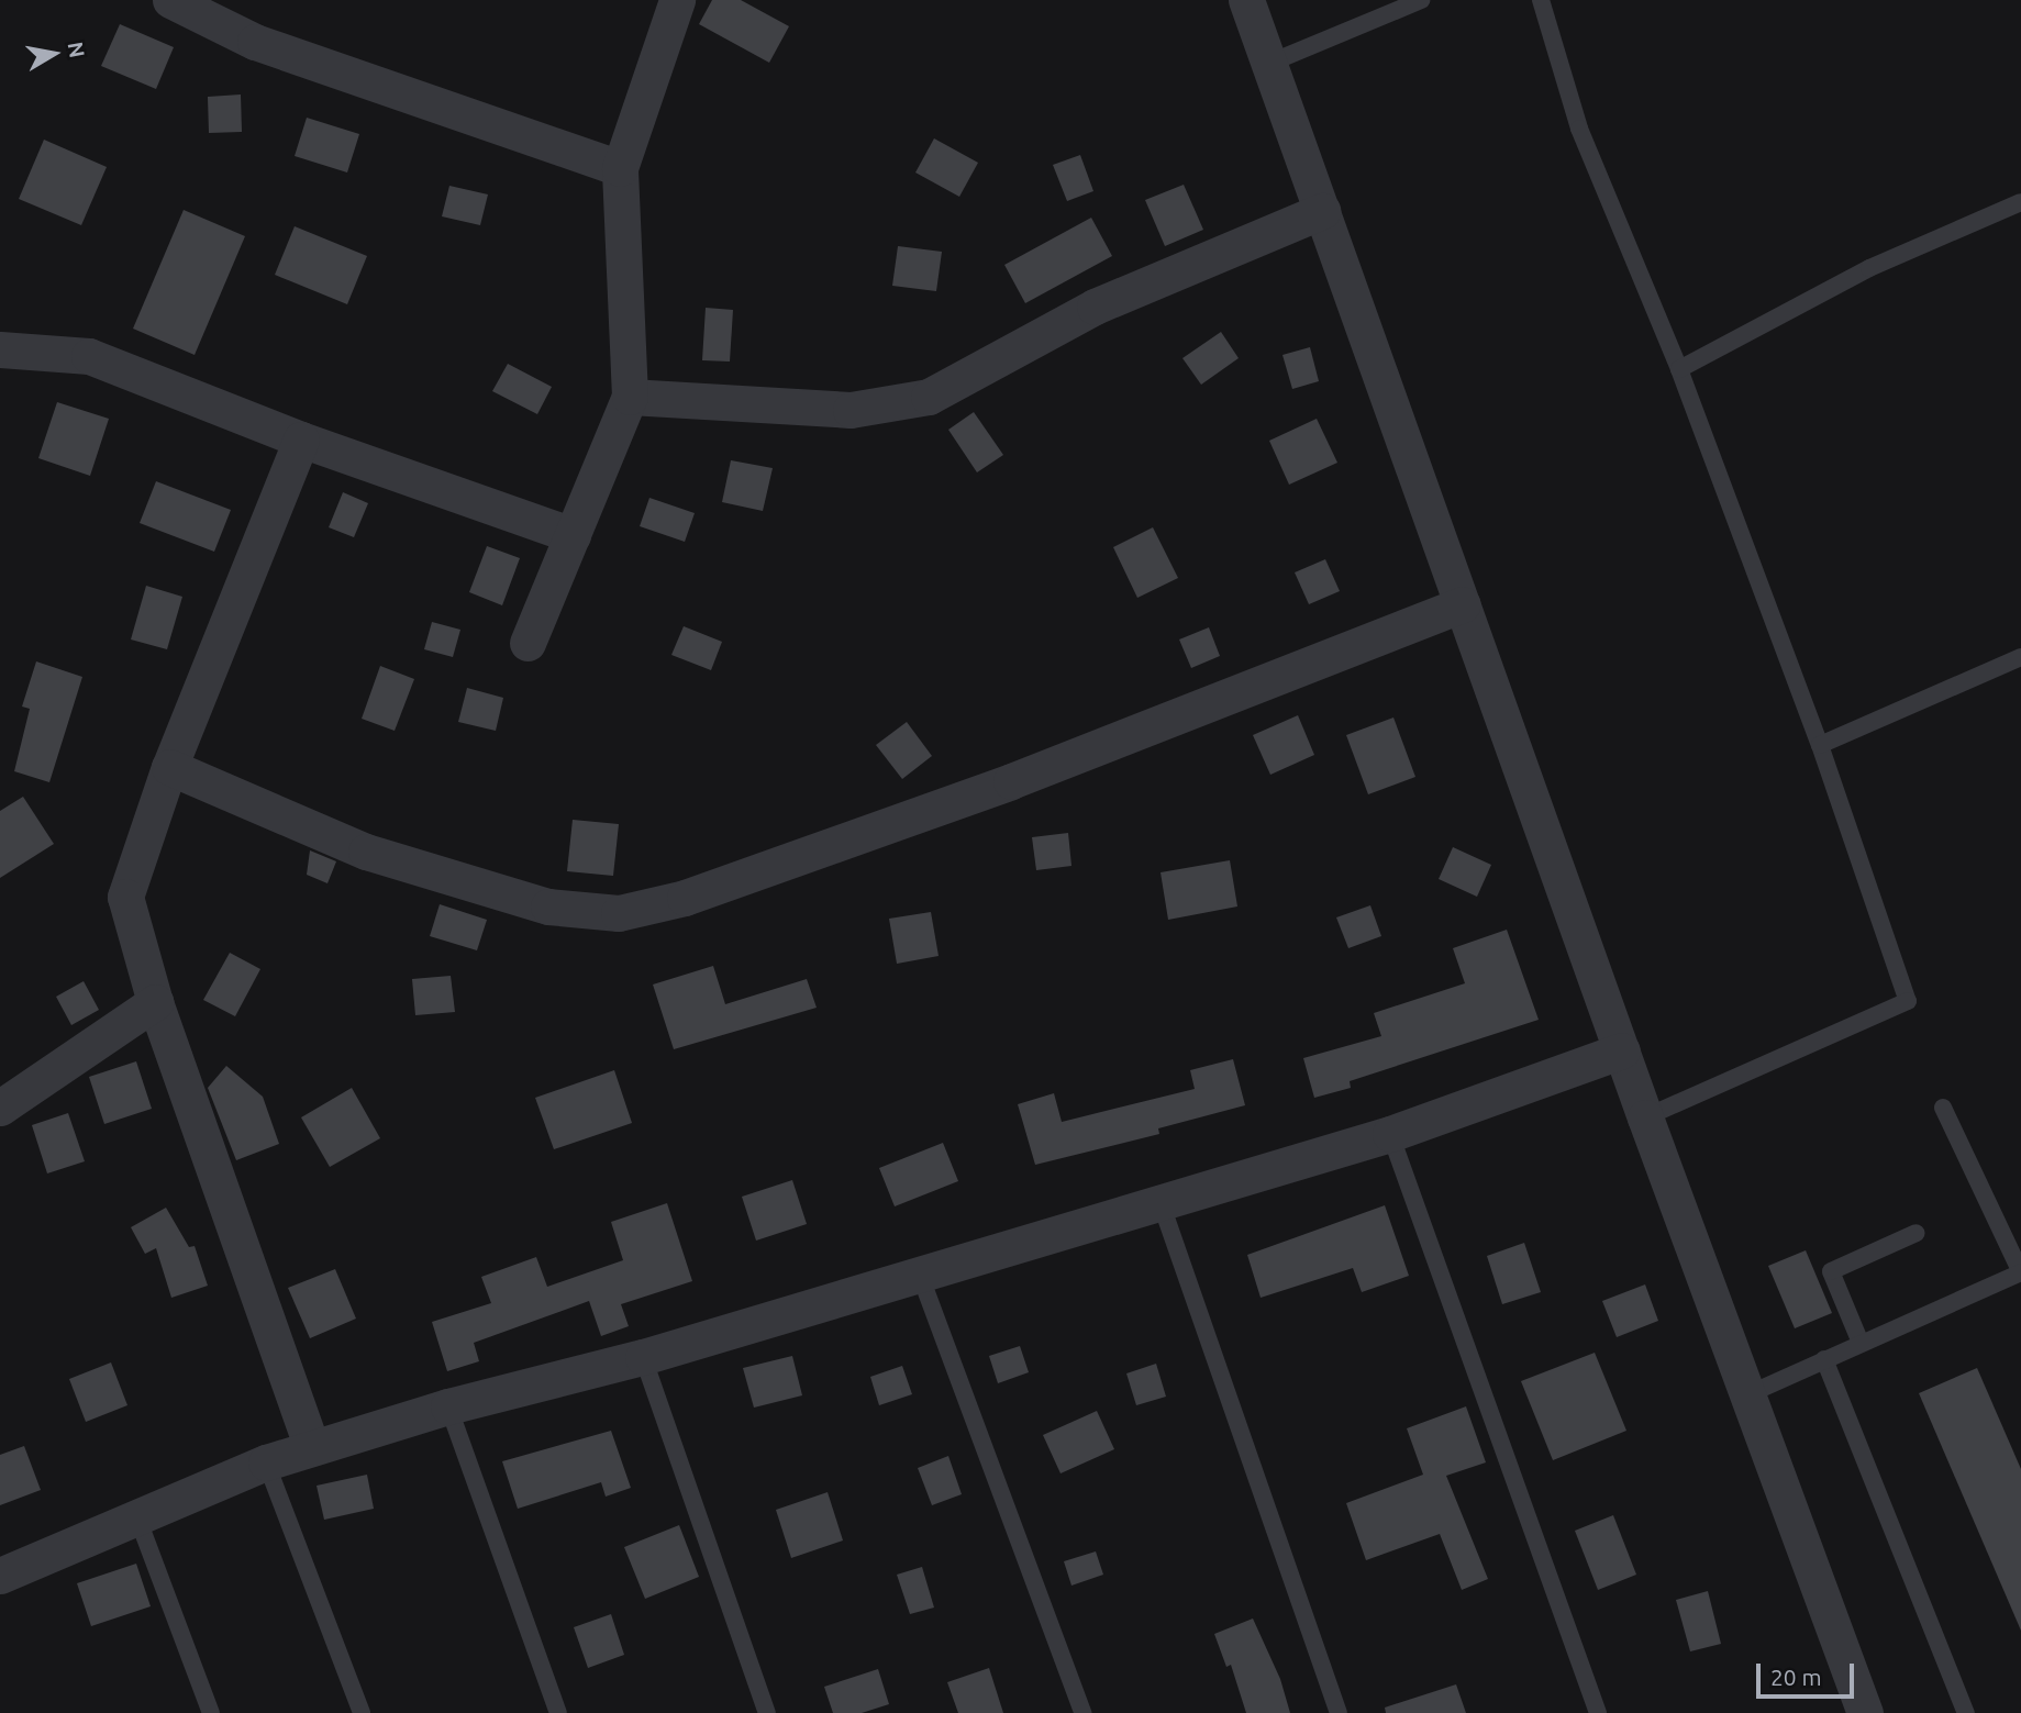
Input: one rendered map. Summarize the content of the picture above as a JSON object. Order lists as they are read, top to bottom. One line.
{"scale_bar":"20 m","north":"right"}
